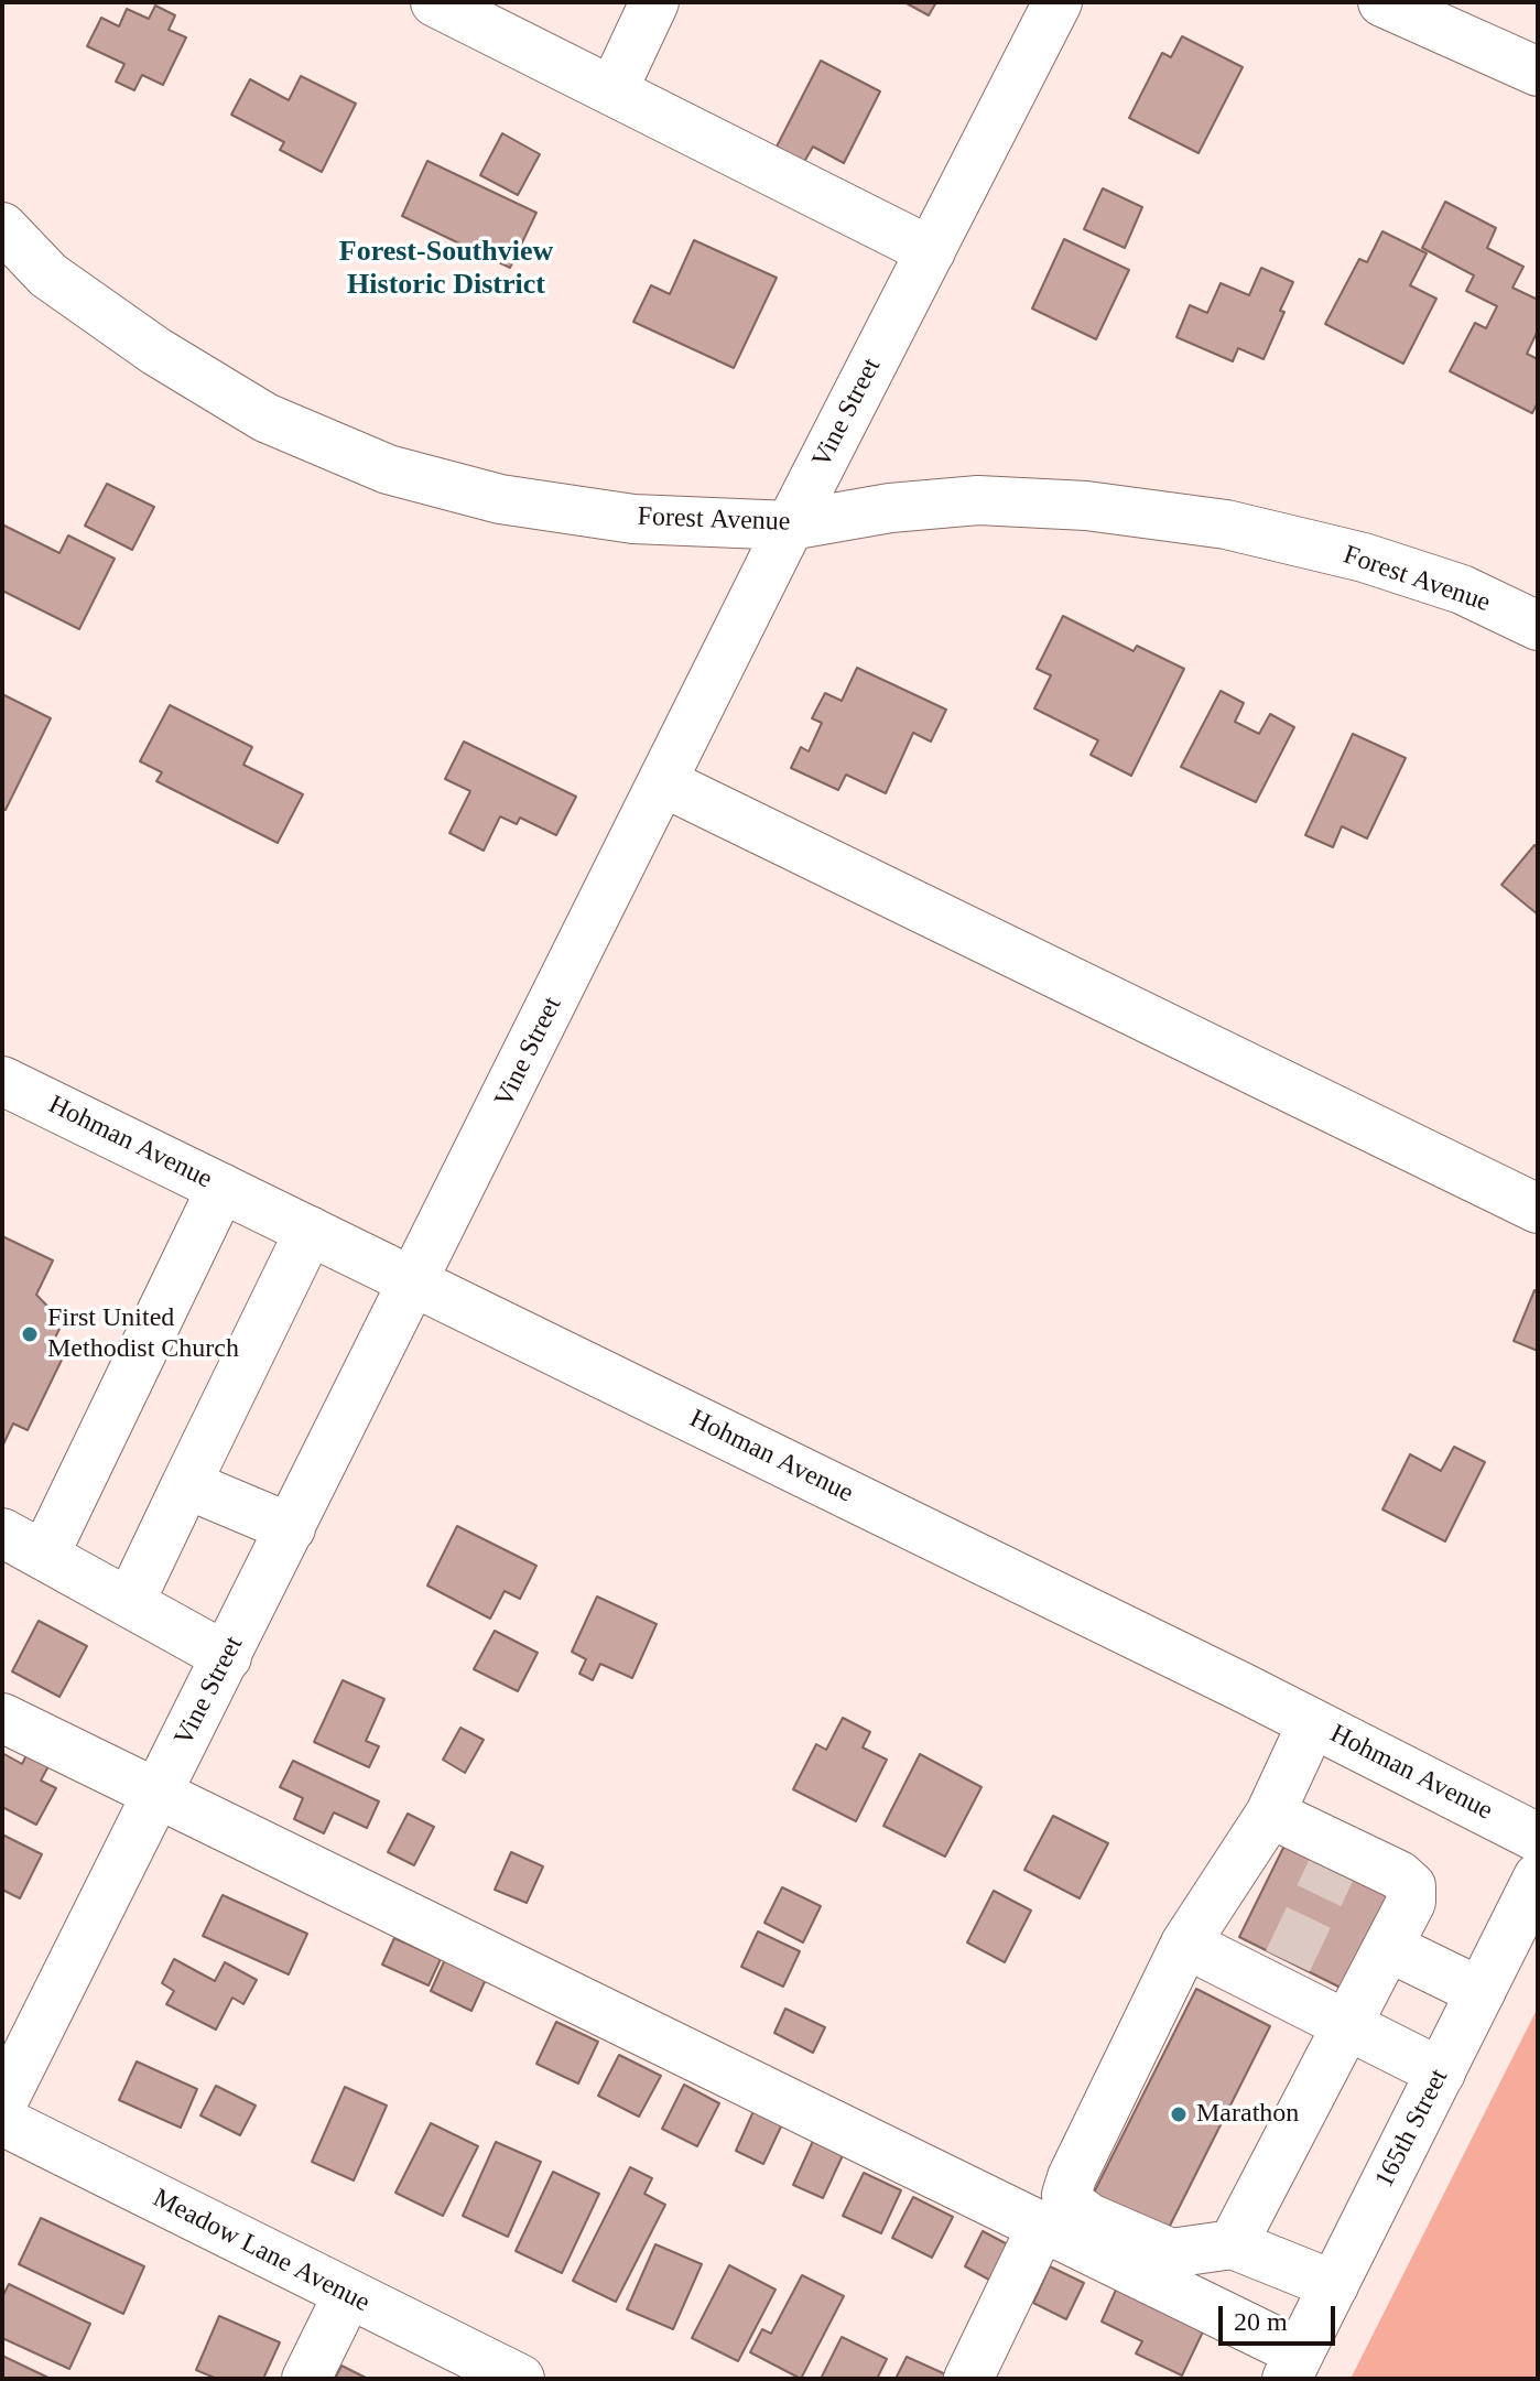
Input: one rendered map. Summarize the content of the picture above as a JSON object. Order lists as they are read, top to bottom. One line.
{"streets":{"street":["Vine Street","Forest Avenue","Hohman Avenue","165th Street","Meadow Lane Avenue"]},"crossings":[["Vine Street","Forest Avenue"],["Vine Street","Hohman Avenue"]],"districts":["Forest-Southview Historic District"],"places":["First United Methodist Church","Marathon"],"scale_bar":"20 m"}
